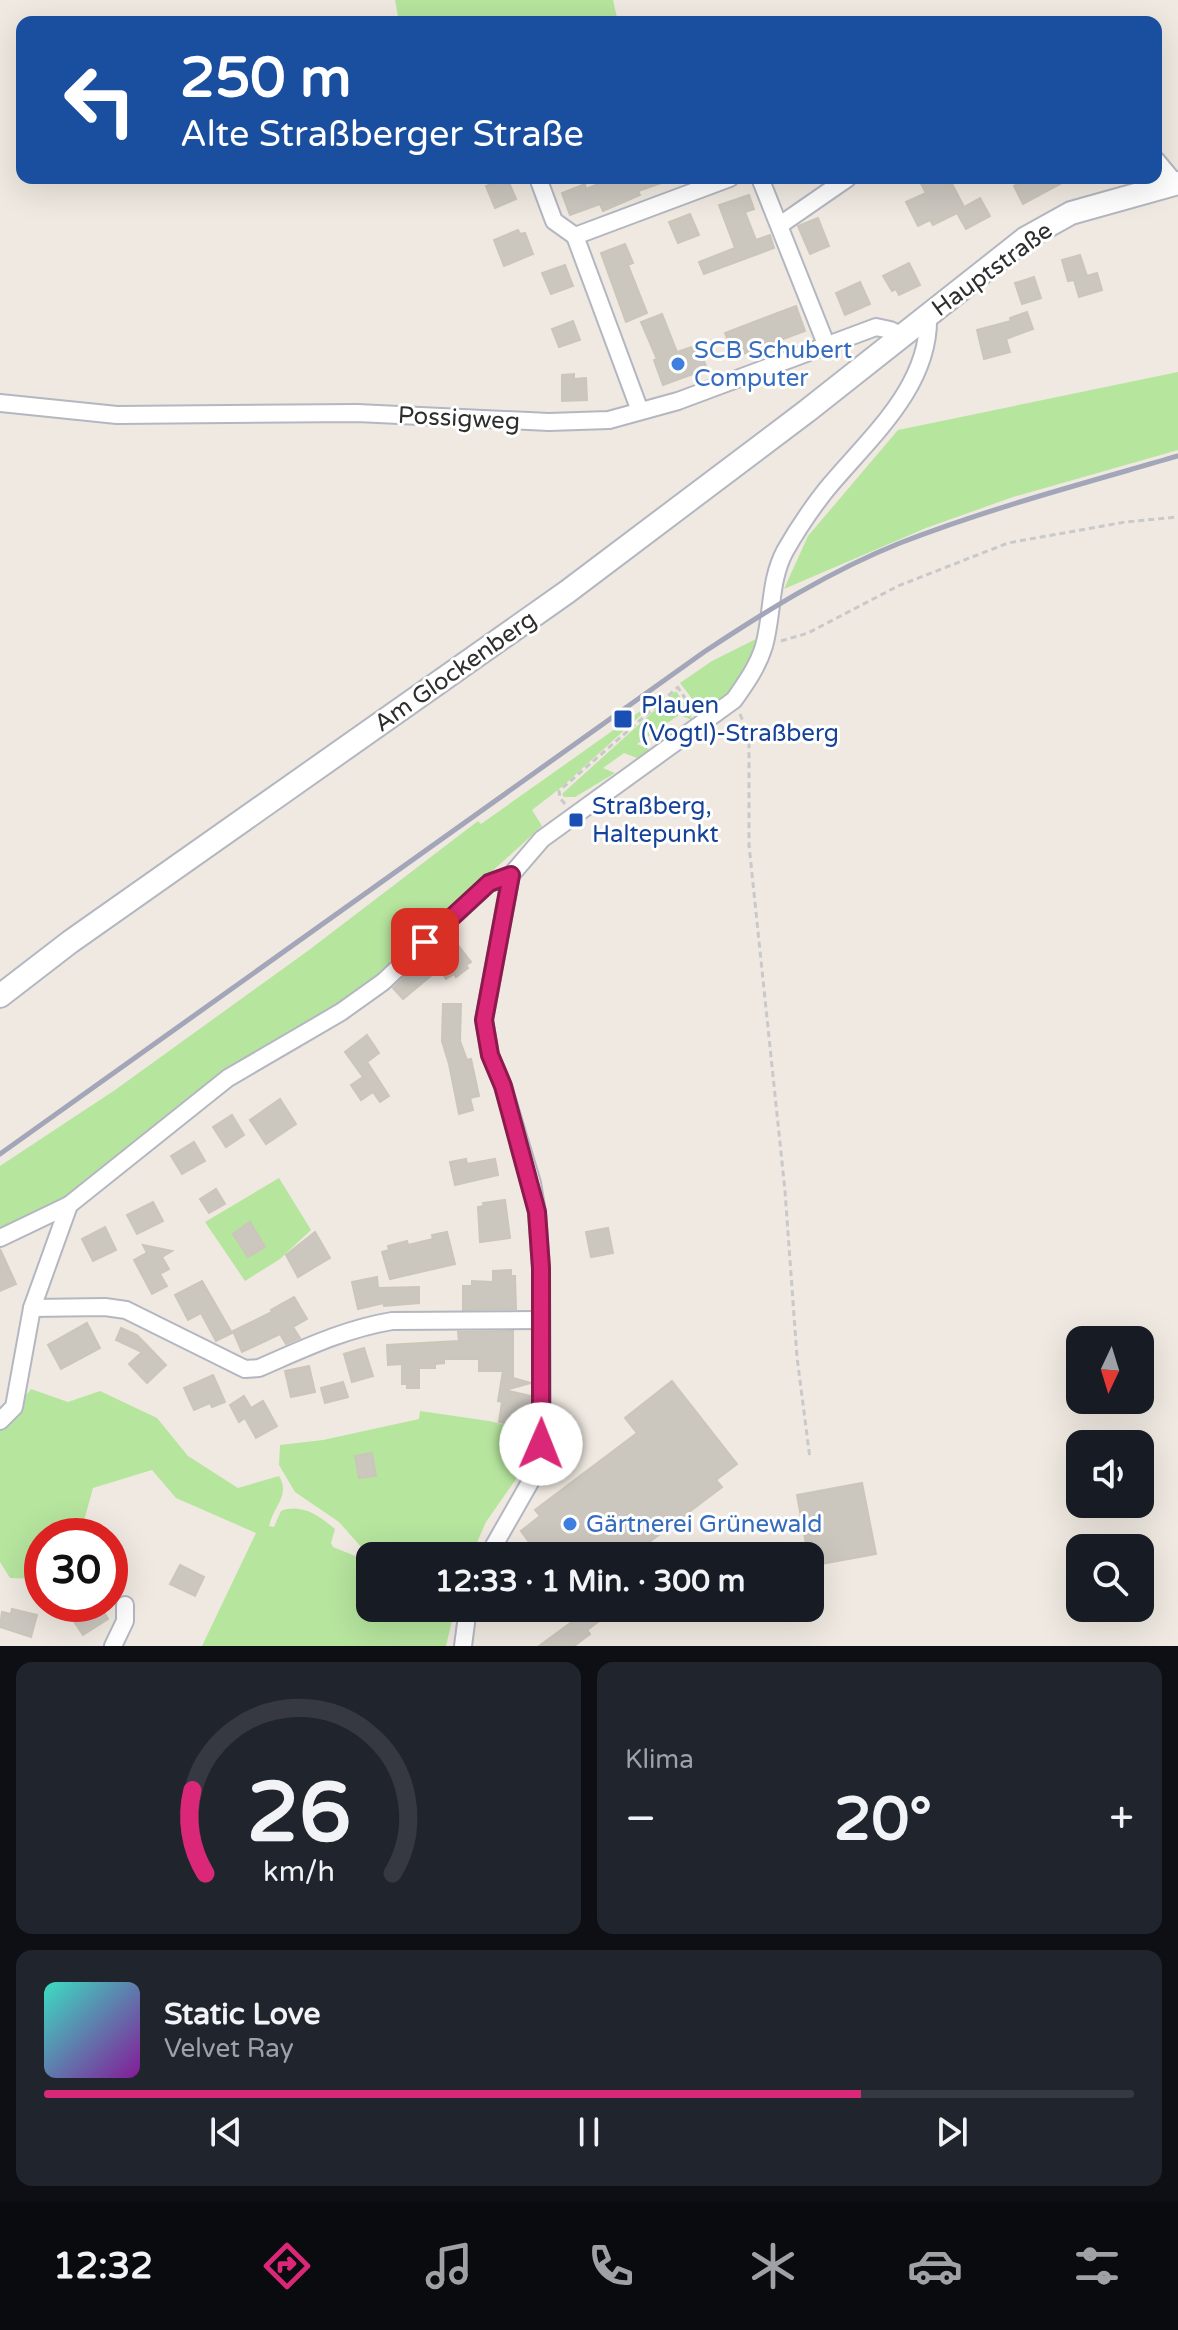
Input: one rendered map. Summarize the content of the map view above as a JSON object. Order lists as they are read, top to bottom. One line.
{"streets":{"main road":["Hauptstraße","Am Glockenberg"],"street":["Possigweg"]},"crossings":[["Hauptstraße","Possigweg"],["Hauptstraße","Am Glockenberg"],["Possigweg","Am Glockenberg"]],"places":{"other":["SCB Schubert Computer","Gärtnerei Grünewald"],"transit":["Plauen (Vogtl)-Straßberg","Straßberg, Haltepunkt"]},"north":"bottom","page":{"turn":["250 m","Alte Straßberger Straße"],"limit":"30","trip":"12:33 · 1 Min. · 300 m","tile":"Klima","heat":["−","20°","+"],"song":["Static Love","Velvet Ray"],"tabs":"12:32","gauge":["26","km/h"]}}
